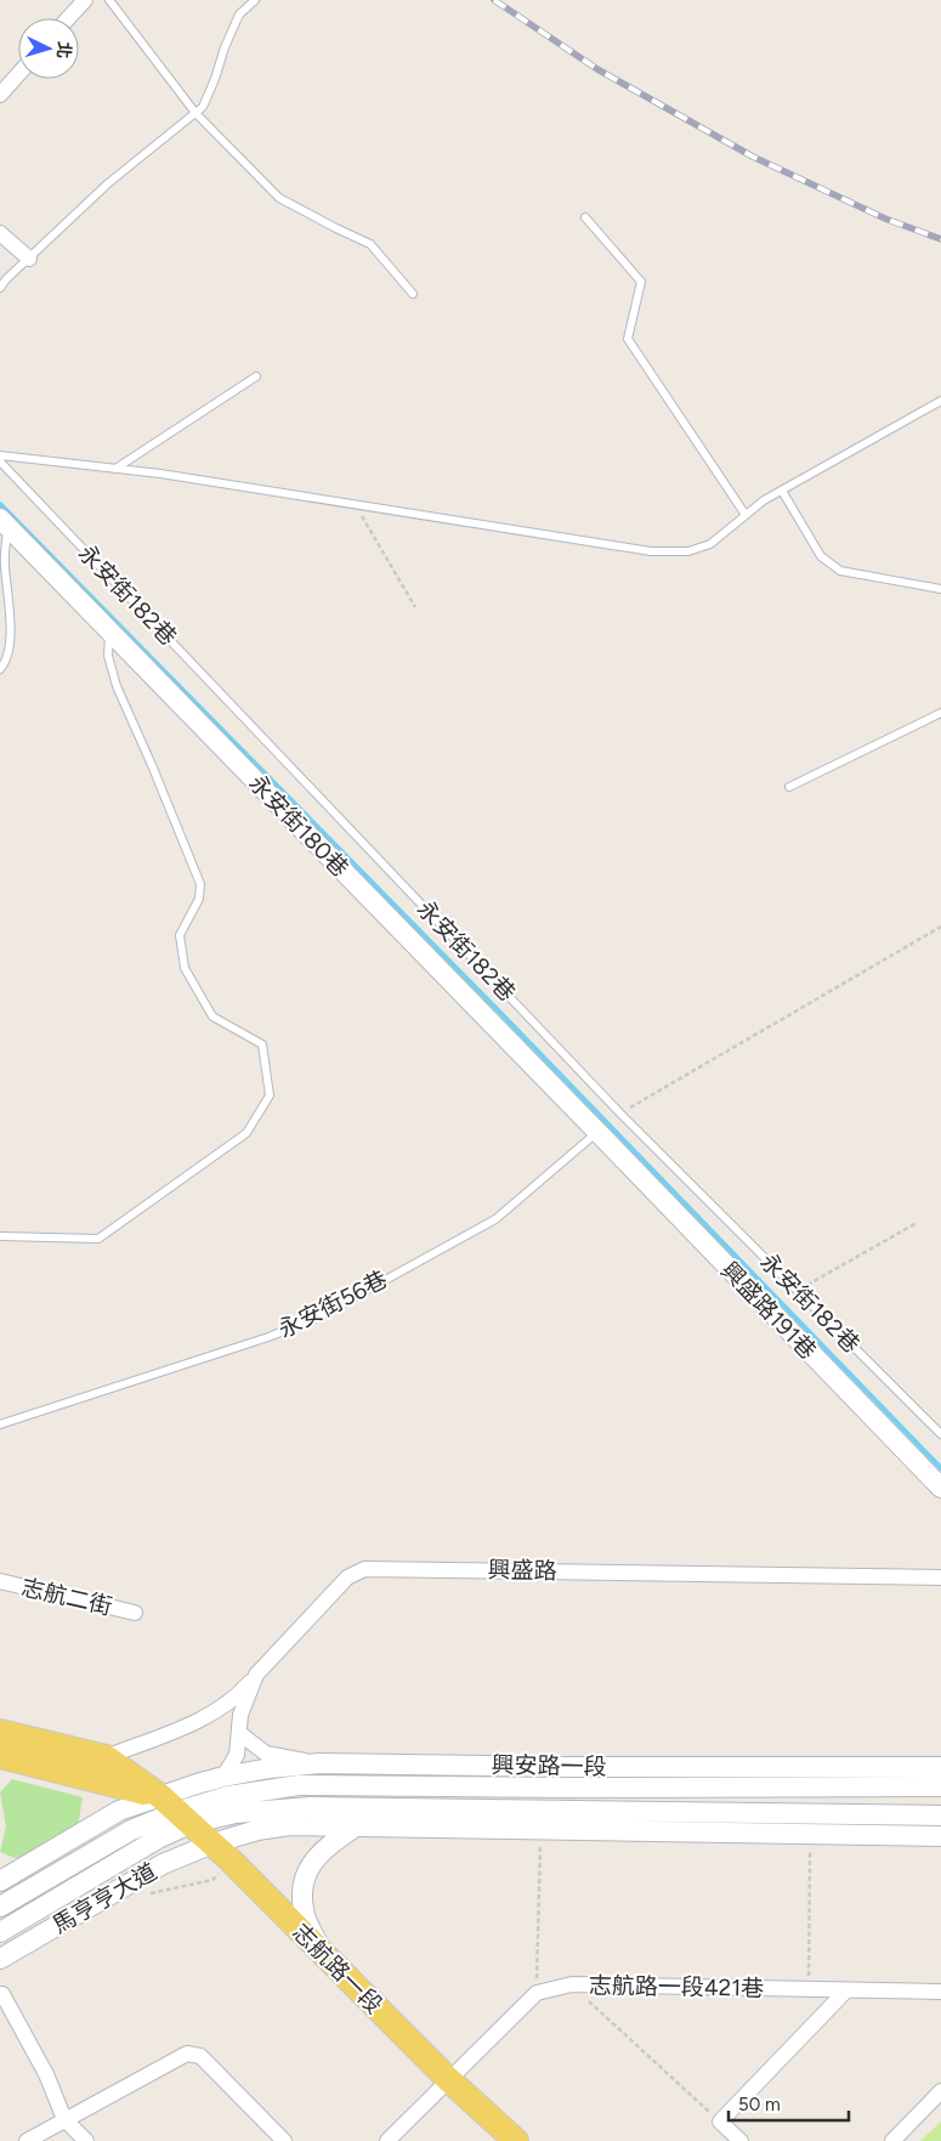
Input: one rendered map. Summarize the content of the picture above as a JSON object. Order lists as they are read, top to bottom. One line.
{"streets":{"main road":["志航路一段"],"street":["永安街180巷","興盛路191巷","興盛路","志航二街","興安路一段","馬亨亨大道","志航路一段421巷"],"lane":["永安街182巷","永安街56巷"]},"crossings":[["永安街180巷","永安街56巷"],["永安街180巷","興盛路191巷"],["永安街56巷","興盛路191巷"],["興盛路","興安路一段"],["興安路一段","馬亨亨大道"],["興安路一段","志航路一段"],["馬亨亨大道","志航路一段"]],"scale_bar":"50 m","north":"right"}
